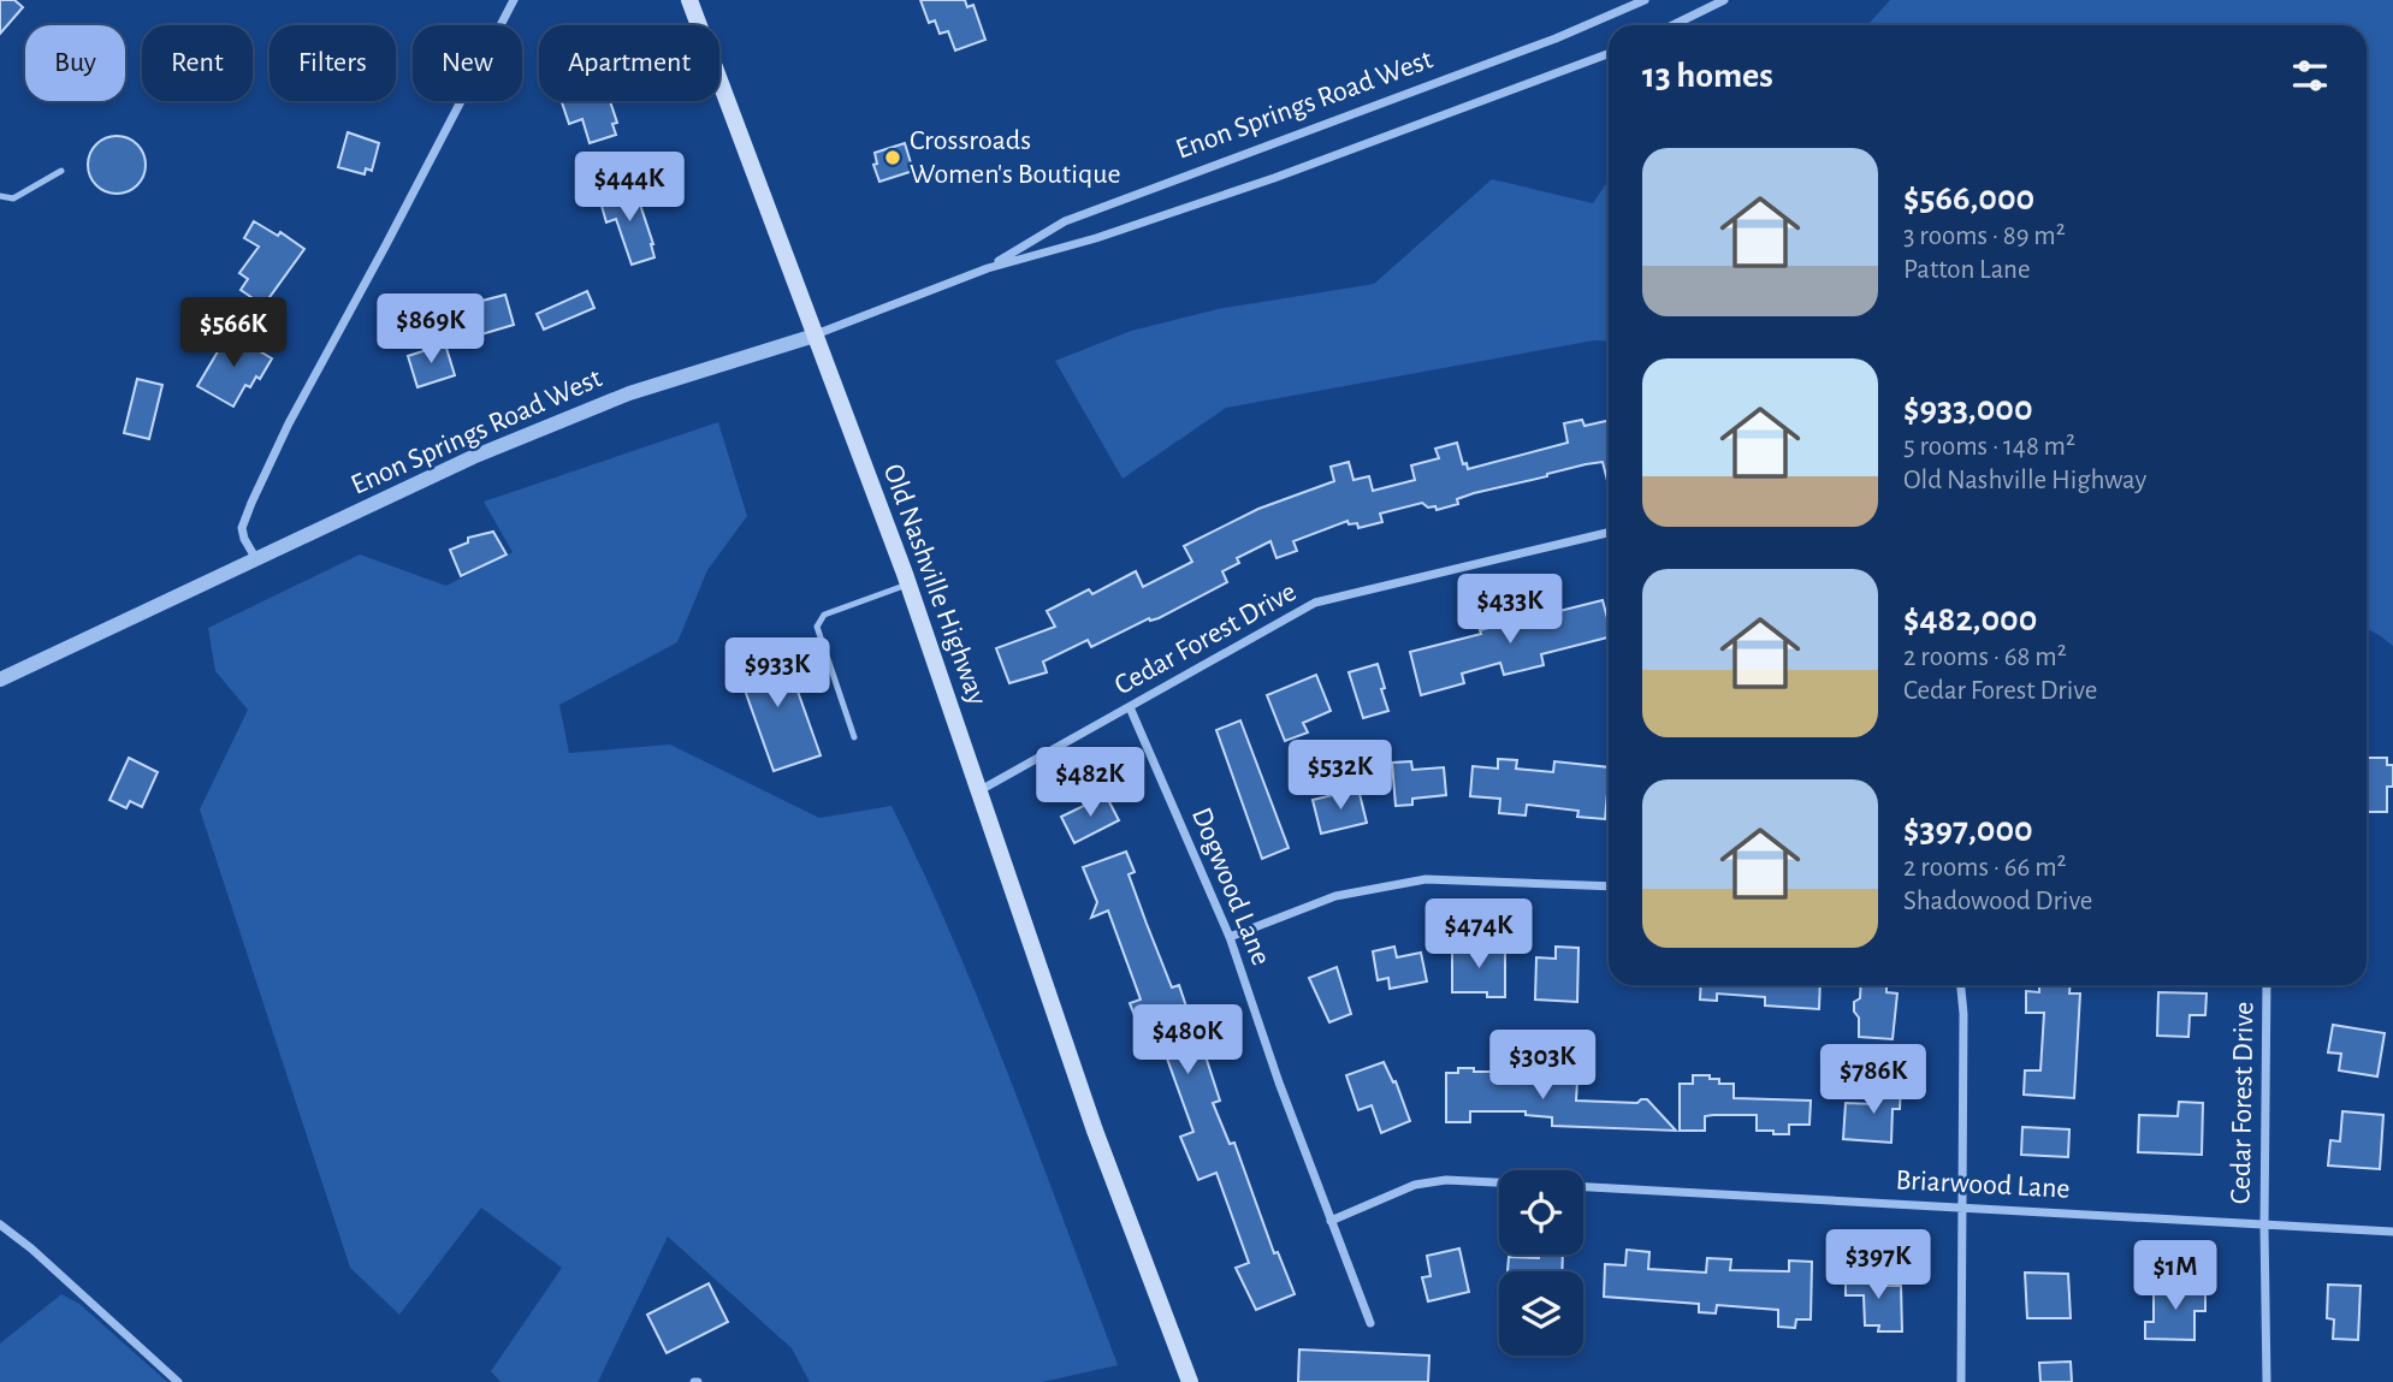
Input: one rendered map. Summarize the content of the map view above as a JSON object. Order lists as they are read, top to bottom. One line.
{"streets":{"main road":["Old Nashville Highway"],"street":["Enon Springs Road West","Cedar Forest Drive","Dogwood Lane","Briarwood Lane"]},"crossings":[["Enon Springs Road West","Old Nashville Highway"],["Old Nashville Highway","Cedar Forest Drive"],["Cedar Forest Drive","Dogwood Lane"],["Cedar Forest Drive","Briarwood Lane"]],"places":["Crossroads Women's Boutique"],"page":{"chip":["Buy","Rent","Filters","New","Apartment"],"heading":"13 homes","list":[{"name":"$566,000","note":"3 rooms · 89 m² · Patton Lane"},{"name":"$933,000","note":"5 rooms · 148 m² · Old Nashville Highway"},{"name":"$482,000","note":"2 rooms · 68 m² · Cedar Forest Drive"},{"name":"$397,000","note":"2 rooms · 66 m² · Shadowood Drive"}],"price":["$444K","$869K","$566K","$433K","$933K","$532K","$482K","$474K","$480K","$303K","$786K","$397K","$1M"]}}
